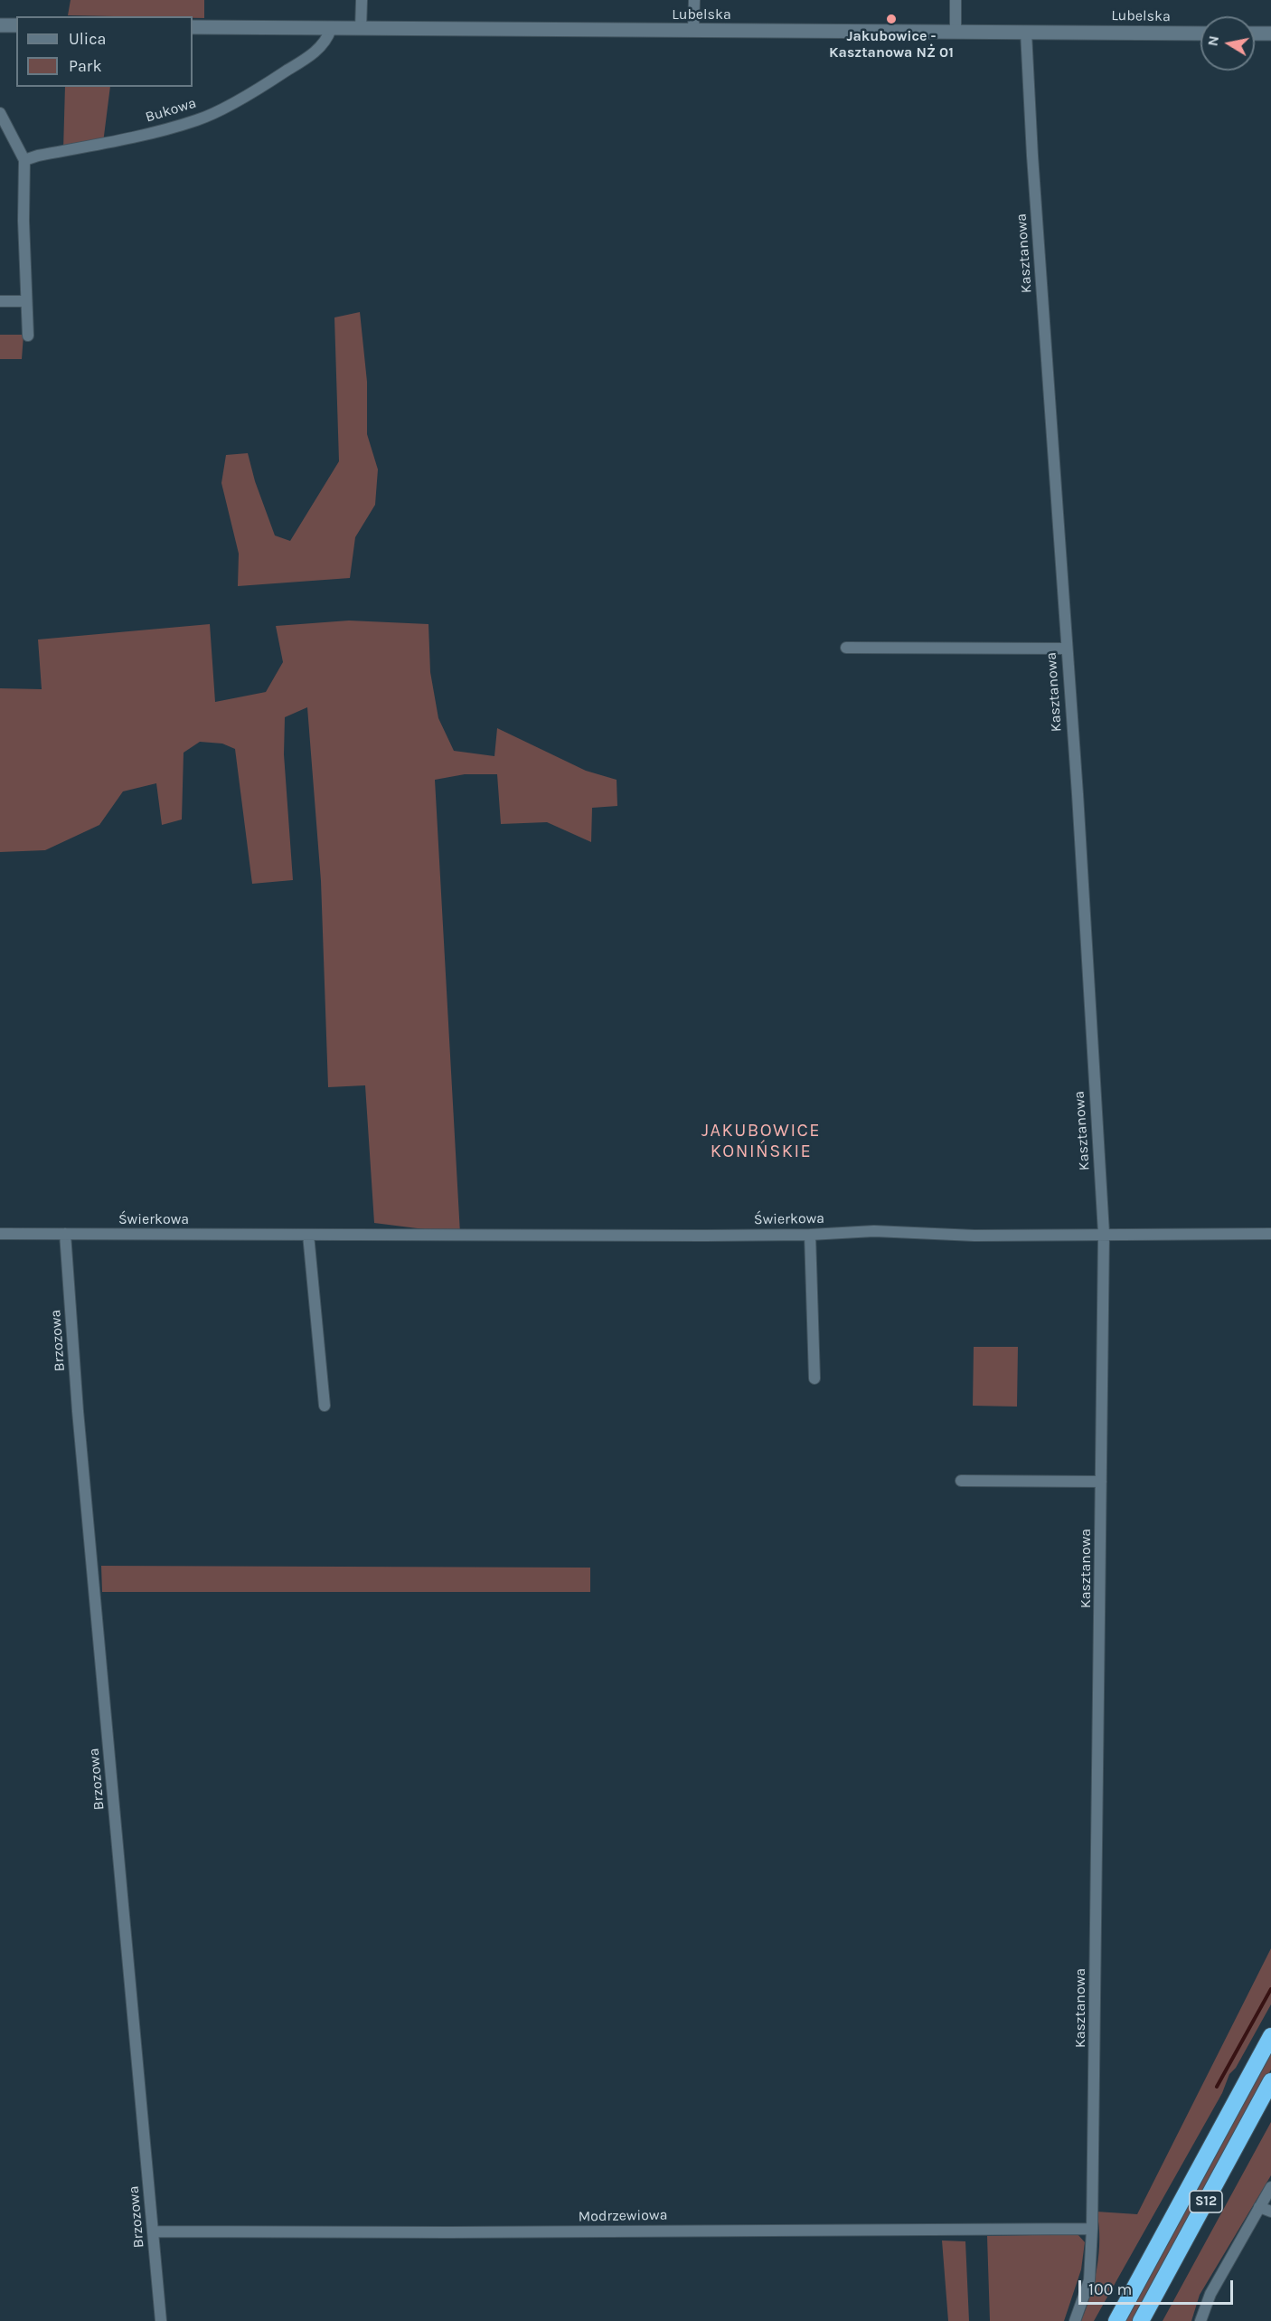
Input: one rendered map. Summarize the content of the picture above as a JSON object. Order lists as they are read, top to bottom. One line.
{"streets":{"highway":["S12"],"street":["Lubelska","Bukowa","Kasztanowa","Świerkowa","Brzozowa","Modrzewiowa"]},"crossings":[["Lubelska","Bukowa"],["Lubelska","Kasztanowa"],["Kasztanowa","Świerkowa"],["Kasztanowa","Modrzewiowa"],["Świerkowa","Brzozowa"],["Brzozowa","Modrzewiowa"]],"districts":["JAKUBOWICE KONIŃSKIE"],"places":["Jakubowice - Kasztanowa NŻ 01"],"legend":["Ulica","Park"],"scale_bar":"100 m","north":"left"}
